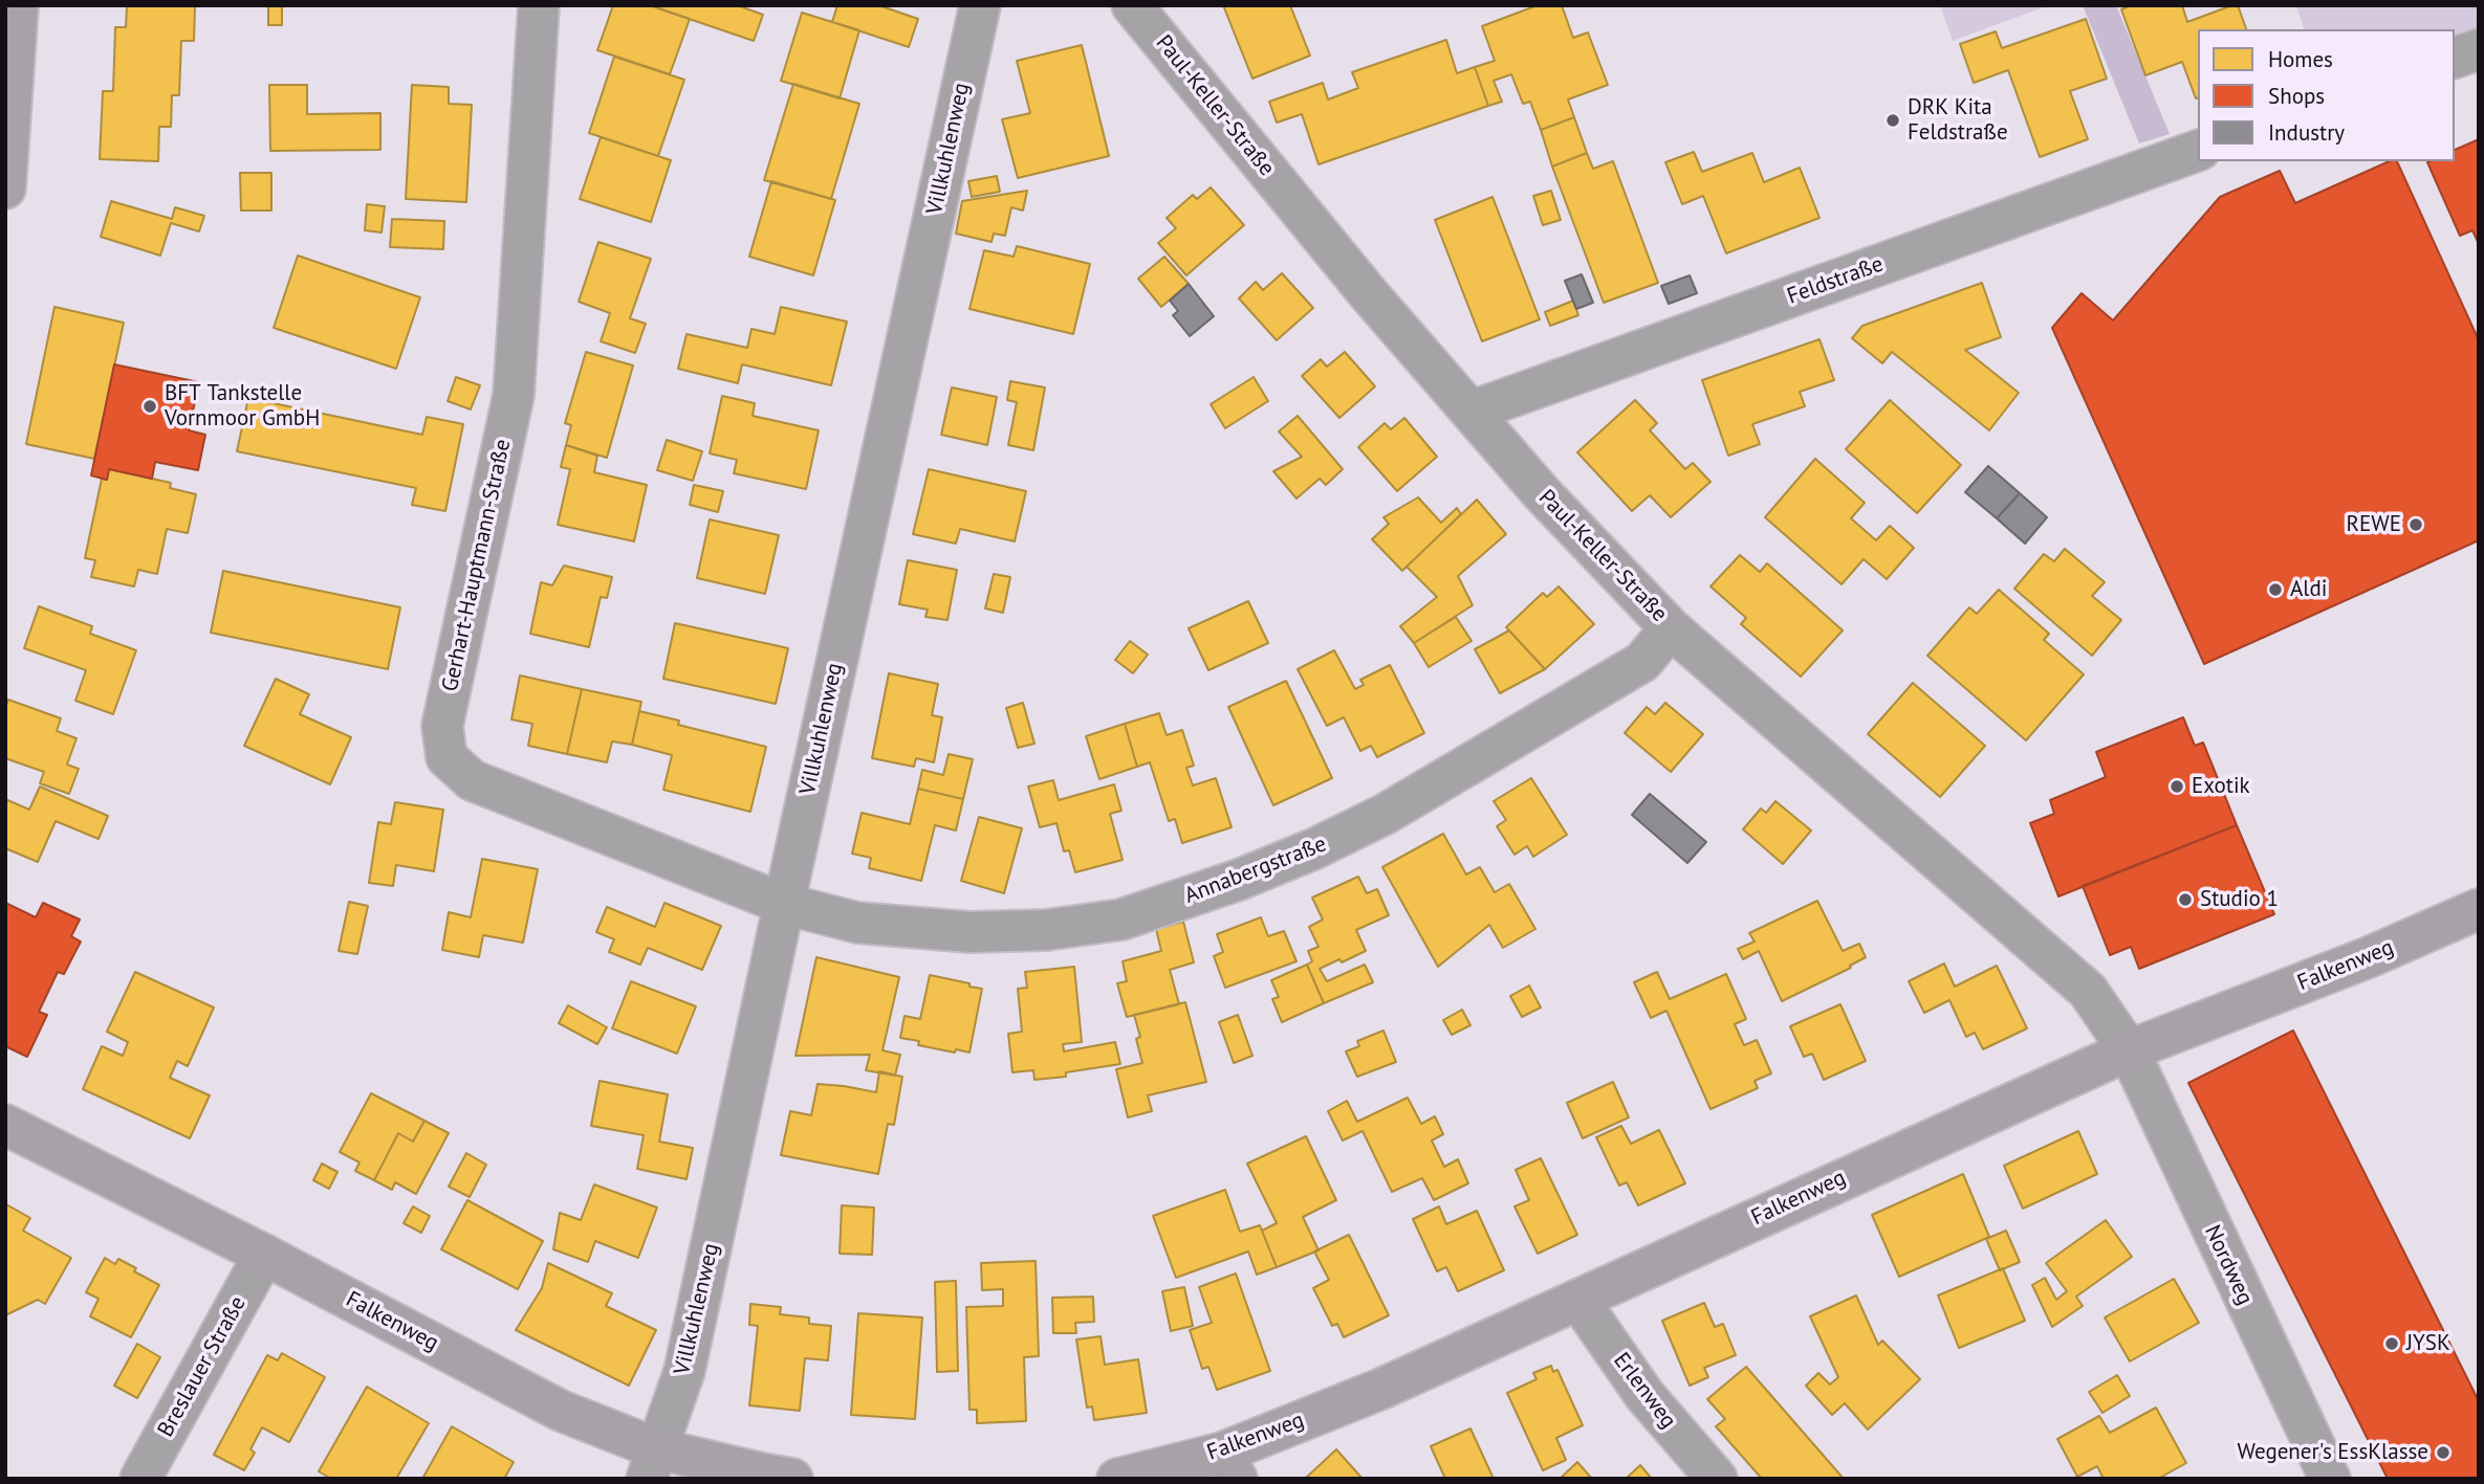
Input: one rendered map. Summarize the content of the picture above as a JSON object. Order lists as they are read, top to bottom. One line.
{"streets":{"main road":["Falkenweg"],"street":["Paul-Keller-Straße","Villkuhlenweg","Feldstraße","Gerhart-Hauptmann-Straße","Annabergstraße","Nordweg","Breslauer Straße","Erlenweg"]},"crossings":[["Paul-Keller-Straße","Feldstraße"],["Paul-Keller-Straße","Annabergstraße"],["Paul-Keller-Straße","Falkenweg"],["Paul-Keller-Straße","Nordweg"],["Villkuhlenweg","Gerhart-Hauptmann-Straße"],["Villkuhlenweg","Annabergstraße"],["Villkuhlenweg","Falkenweg"],["Gerhart-Hauptmann-Straße","Annabergstraße"],["Falkenweg","Nordweg"],["Falkenweg","Breslauer Straße"],["Falkenweg","Erlenweg"]],"places":["DRK Kita Feldstraße","BFT Tankstelle Vornmoor GmbH","REWE","Aldi","Exotik","Studio 1","JYSK","Wegener's EssKlasse"],"legend":["Homes","Shops","Industry"]}
